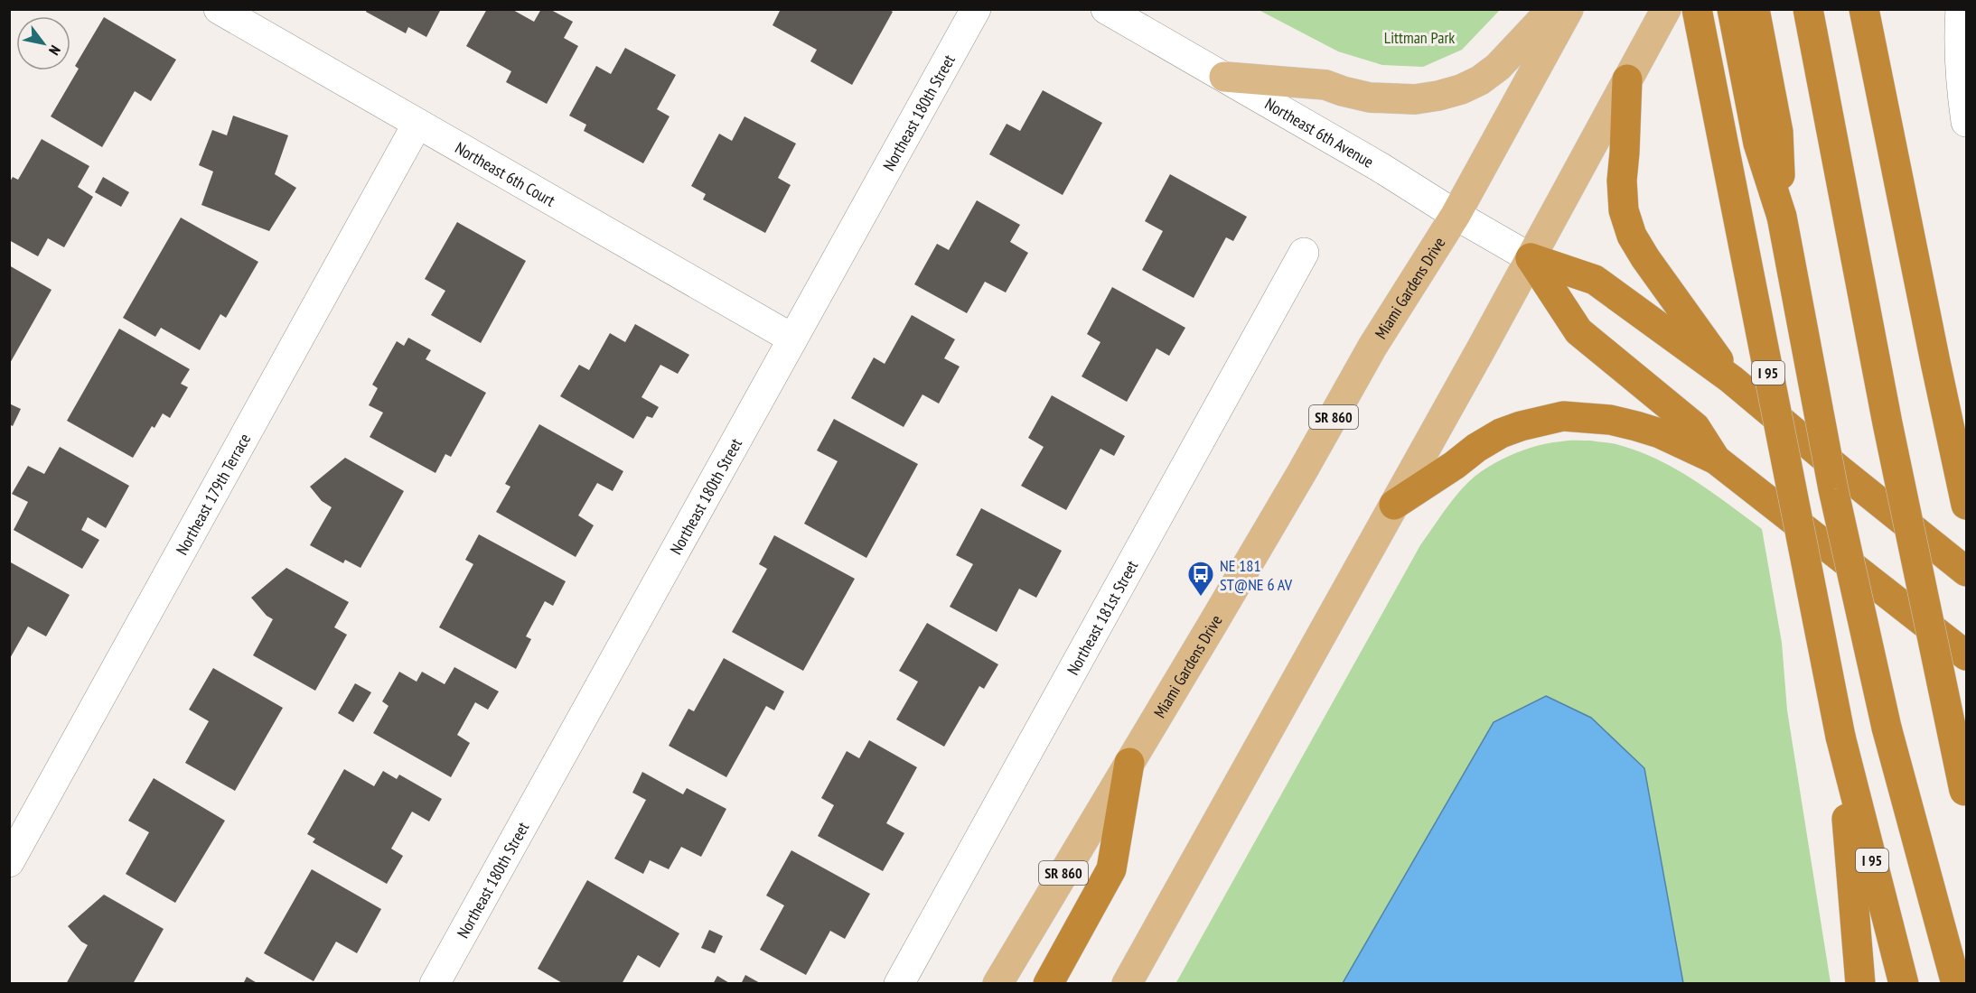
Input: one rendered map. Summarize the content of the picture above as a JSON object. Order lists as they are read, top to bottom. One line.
{"streets":{"highway":["I 95"],"main road":["Miami Gardens Drive","SR 860"],"street":["Northeast 180th Street","Northeast 6th Avenue","Northeast 6th Court","Northeast 179th Terrace","Northeast 181st Street"]},"crossings":[["Northeast 180th Street","Northeast 6th Court"],["Northeast 6th Avenue","Miami Gardens Drive"],["Northeast 6th Court","Northeast 179th Terrace"]],"parks":["Littman Park"],"places":{"bus stop":["NE 181 ST@NE 6 AV"]},"north":"bottom right"}
